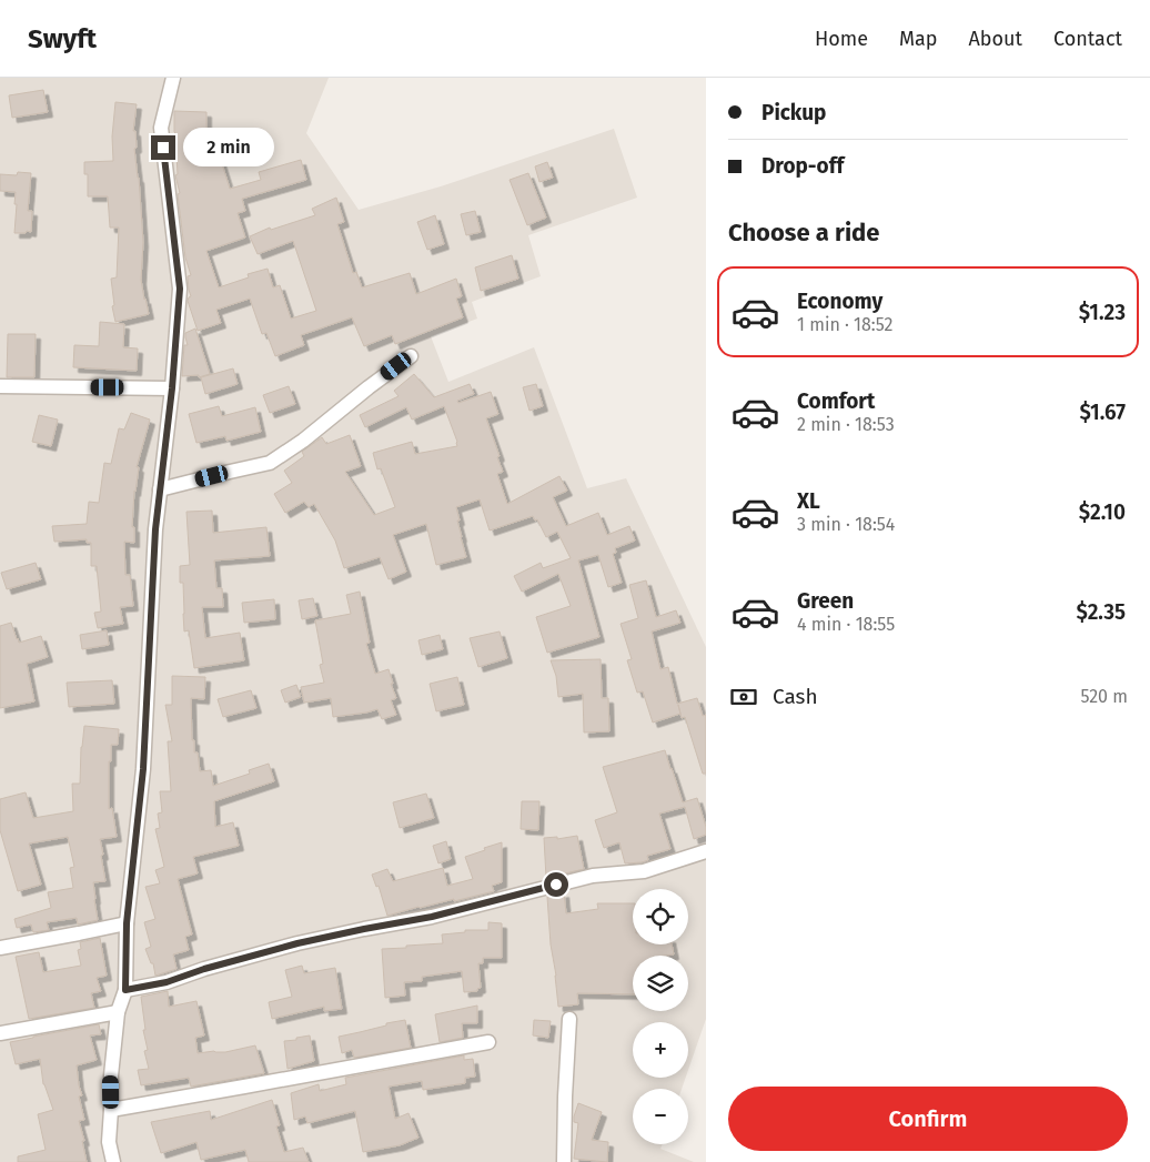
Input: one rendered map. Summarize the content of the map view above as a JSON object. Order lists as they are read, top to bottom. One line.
{"page":{"header":"Swyft","nav":["Home","Map","About","Contact"],"banner":["Pickup","Drop-off"],"bubble":"2 min","heading":"Choose a ride","list":[{"name":"Economy","note":"1 min · 18:52","value":"$1.23"},{"name":"Comfort","note":"2 min · 18:53","value":"$1.67"},{"name":"XL","note":"3 min · 18:54","value":"$2.10"},{"name":"Green","note":"4 min · 18:55","value":"$2.35"}],"pay":["Cash","520 m"],"map_buttons":["+","−"],"buttons":"Confirm"}}
